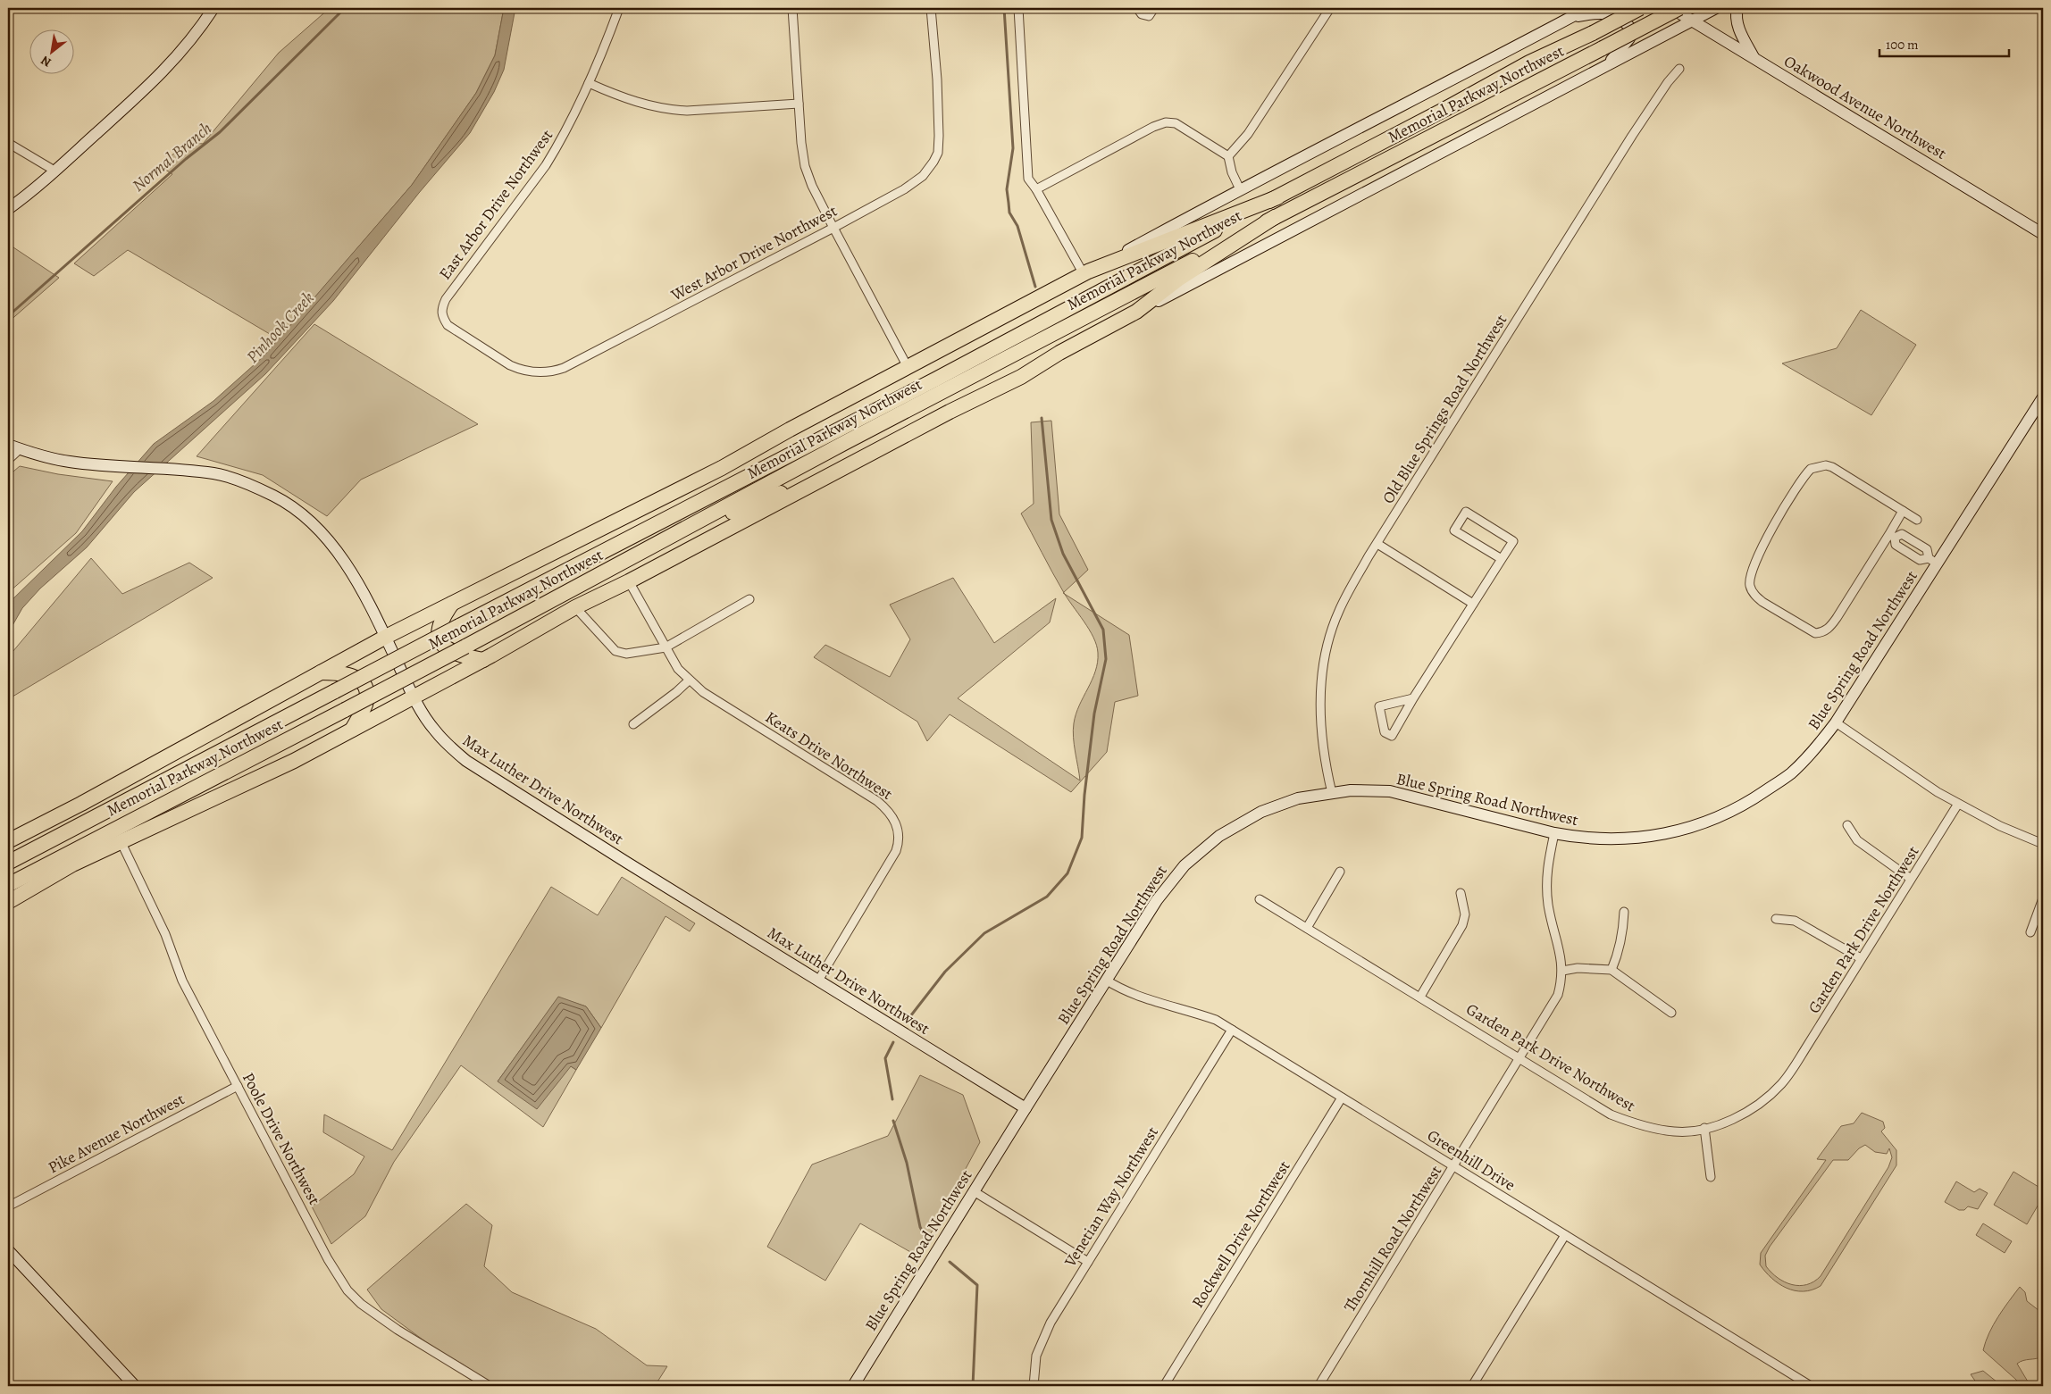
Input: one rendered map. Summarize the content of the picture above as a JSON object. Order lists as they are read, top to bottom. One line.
{"streets":{"highway":["Memorial Parkway Northwest"],"street":["Oakwood Avenue Northwest","East Arbor Drive Northwest","West Arbor Drive Northwest","Old Blue Springs Road Northwest","Blue Spring Road Northwest","Keats Drive Northwest","Max Luther Drive Northwest","Garden Park Drive Northwest","Pike Avenue Northwest","Poole Drive Northwest","Greenhill Drive","Venetian Way Northwest","Rockwell Drive Northwest","Thornhill Road Northwest"]},"crossings":[["East Arbor Drive Northwest","West Arbor Drive Northwest"],["Old Blue Springs Road Northwest","Blue Spring Road Northwest"],["Blue Spring Road Northwest","Max Luther Drive Northwest"],["Blue Spring Road Northwest","Greenhill Drive"],["Blue Spring Road Northwest","Thornhill Road Northwest"],["Keats Drive Northwest","Max Luther Drive Northwest"],["Garden Park Drive Northwest","Thornhill Road Northwest"],["Pike Avenue Northwest","Poole Drive Northwest"],["Greenhill Drive","Venetian Way Northwest"],["Greenhill Drive","Rockwell Drive Northwest"],["Greenhill Drive","Thornhill Road Northwest"]],"water":["Normal Branch","Pinhook Creek"],"scale_bar":"100 m","north":"bottom left"}
